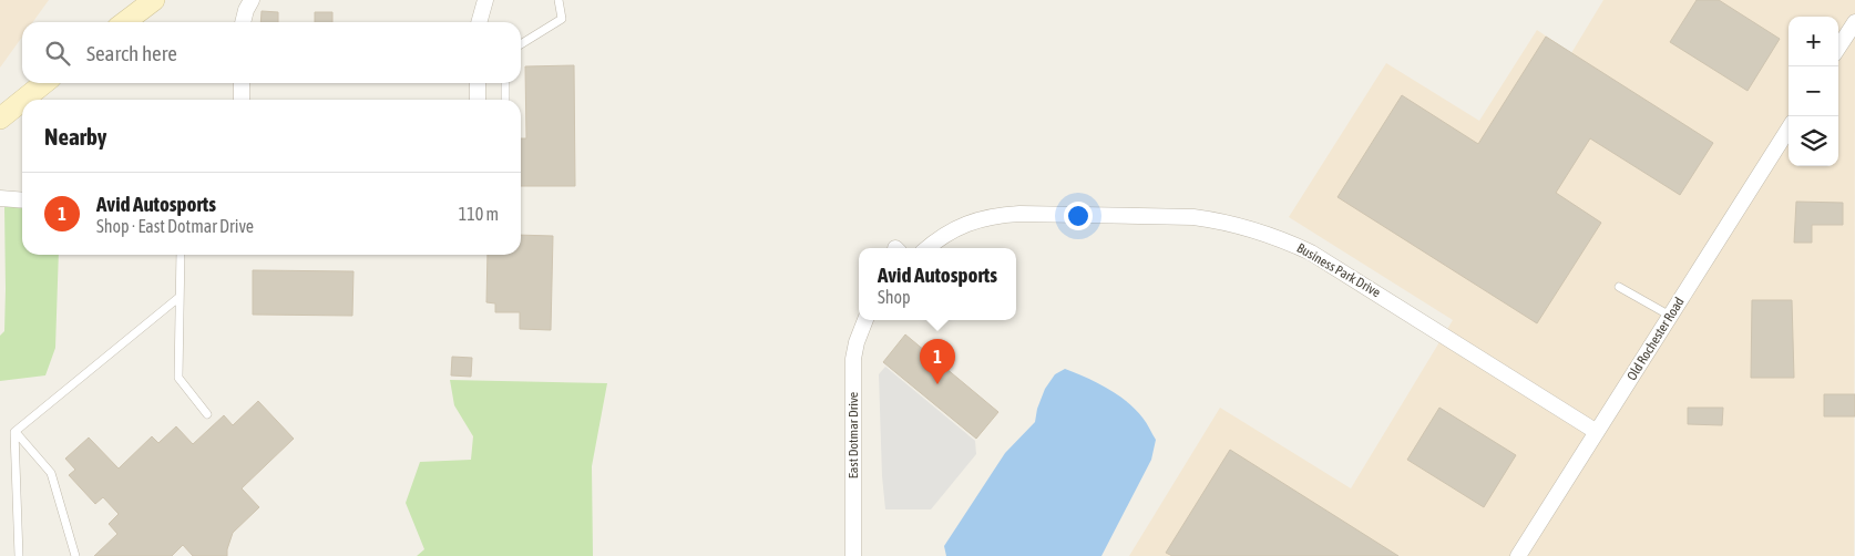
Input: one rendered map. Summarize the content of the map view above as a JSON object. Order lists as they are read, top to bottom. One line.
{"streets":{"street":["Business Park Drive","Old Rochester Road","East Dotmar Drive"]},"crossings":[["Business Park Drive","Old Rochester Road"]],"page":{"map_buttons":["+","−"],"search":"Search here","heading":"Nearby","list":[{"mark":"1","name":"Avid Autosports","note":"Shop · East Dotmar Drive","value":"110 m"}],"popup":["Avid Autosports","Shop"],"pins":"1"}}
